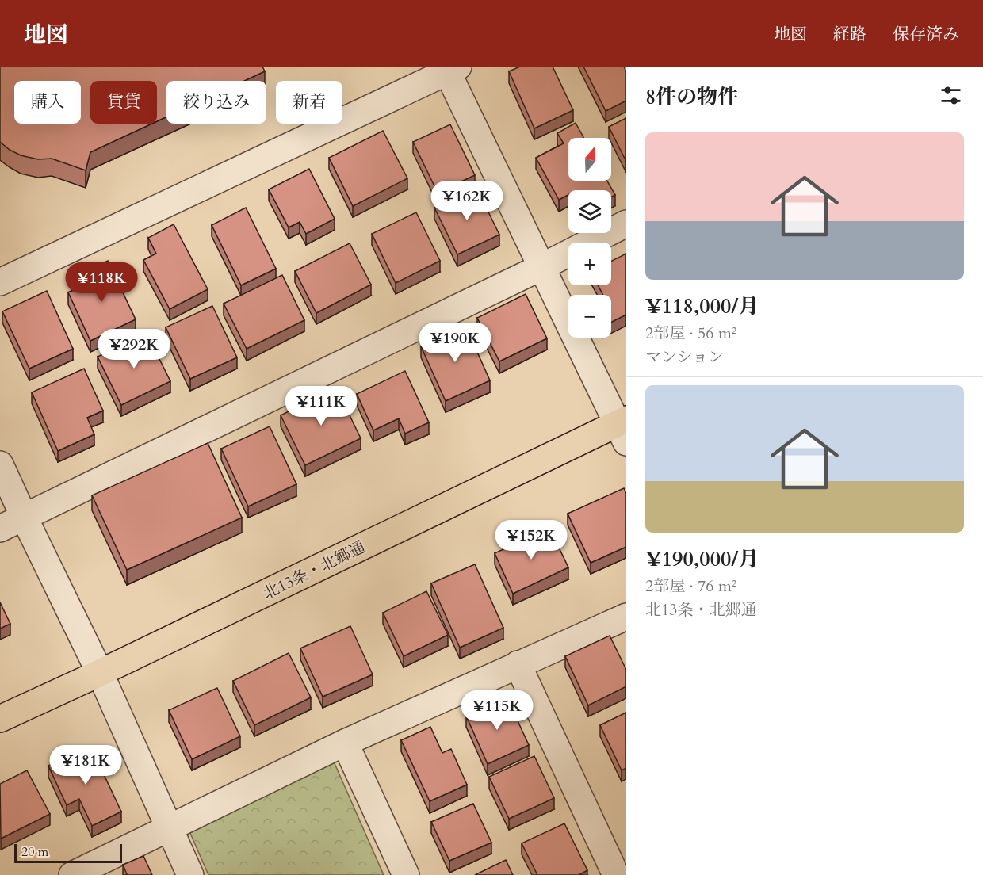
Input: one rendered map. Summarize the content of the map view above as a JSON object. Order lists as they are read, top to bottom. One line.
{"streets":{"main road":["北13条・北郷通"]},"scale_bar":"20 m","north":"top","page":{"header":"地図","nav":["地図","経路","保存済み"],"heading":"8件の物件","chip":["購入","賃貸","絞り込み","新着"],"list":[{"name":"¥118,000/月","note":"2部屋 · 56 m² · マンション"},{"name":"¥190,000/月","note":"2部屋 · 76 m² · 北13条・北郷通"}],"map_buttons":["+","−"],"price":["¥162K","¥118K","¥190K","¥292K","¥111K","¥152K","¥115K","¥181K"],"scale":"20 m"}}
